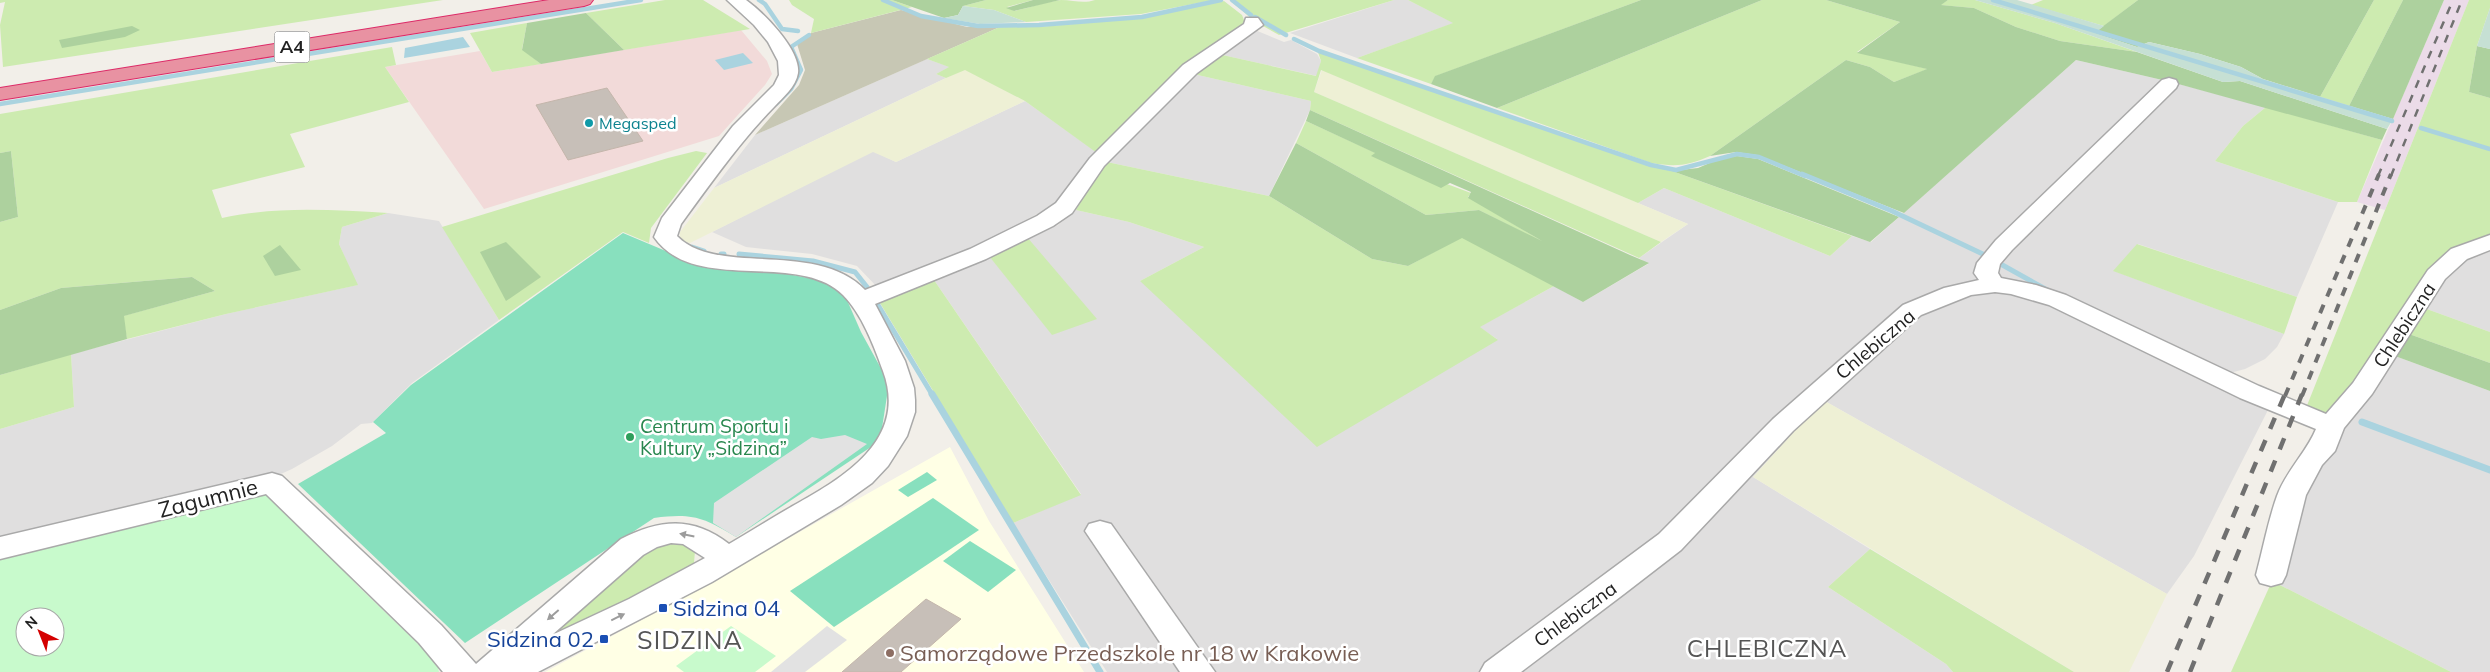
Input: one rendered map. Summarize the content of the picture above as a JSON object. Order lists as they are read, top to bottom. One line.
{"streets":{"highway":["A4"],"street":["Chlebiczna","Zagumnie"]},"districts":["SIDZINA","CHLEBICZNA"],"places":{"other":["Megasped","Centrum Sportu i Kultury „Sidzina”","Samorządowe Przedszkole nr 18 w Krakowie"],"transit":["Sidzina 04","Sidzina 02"]},"north":"top left"}
